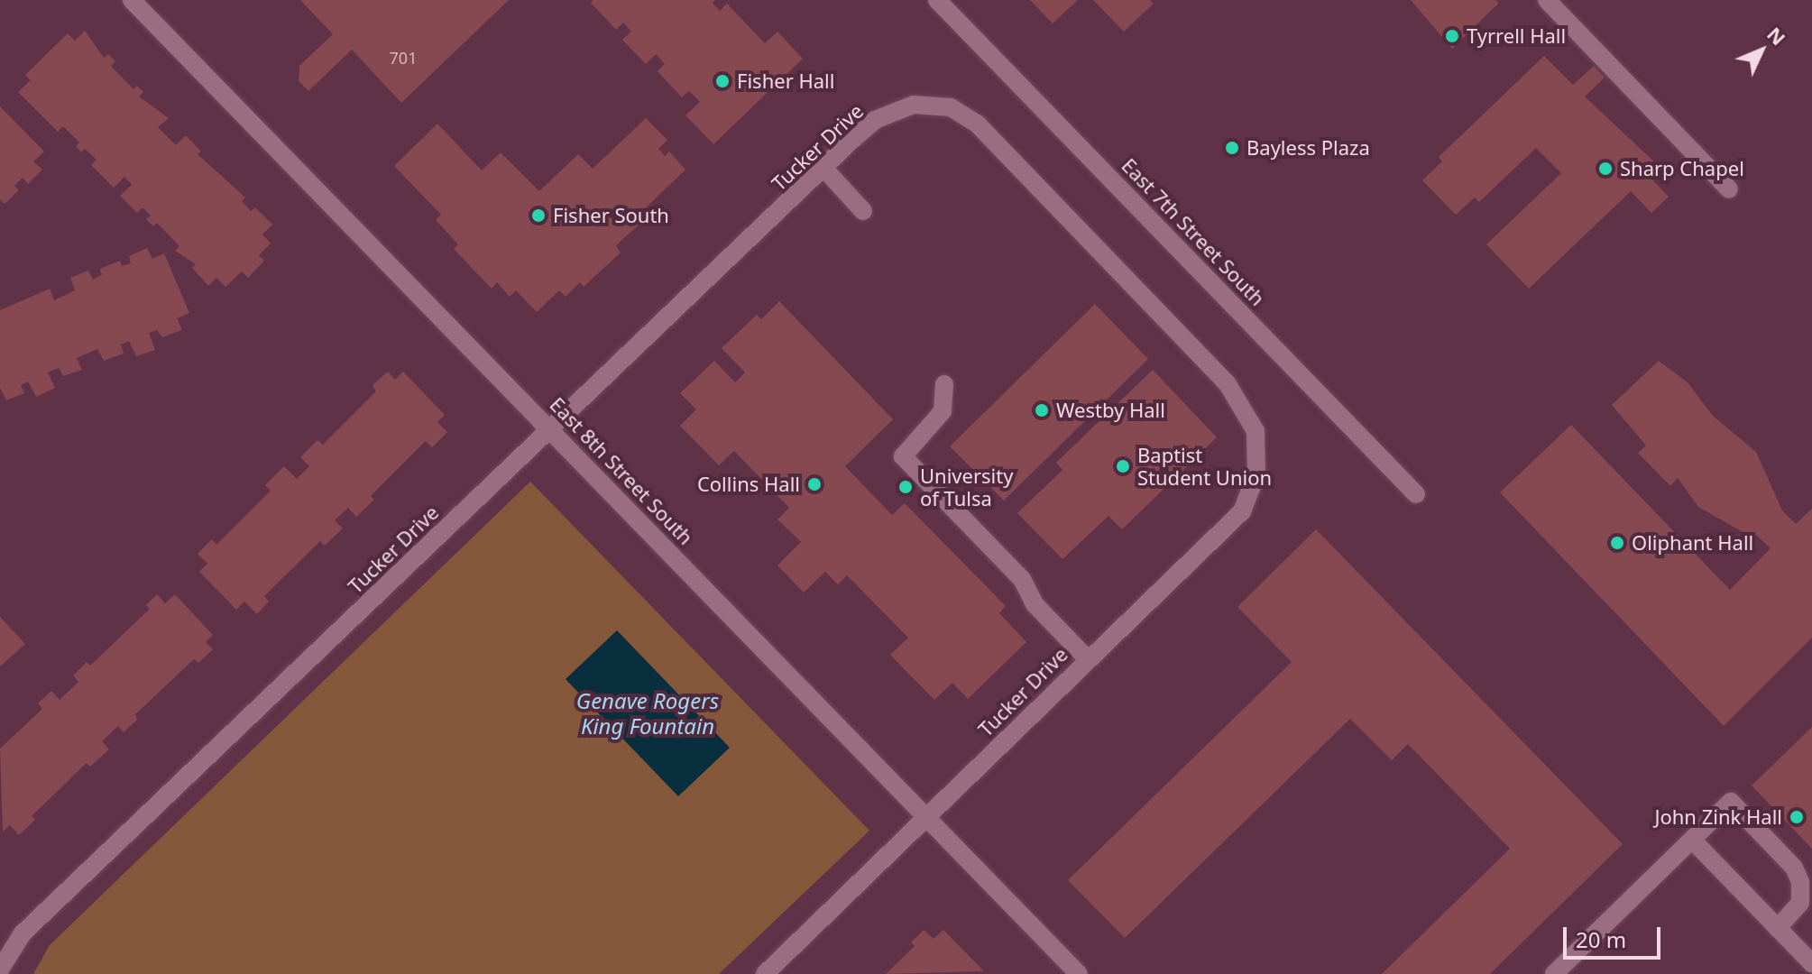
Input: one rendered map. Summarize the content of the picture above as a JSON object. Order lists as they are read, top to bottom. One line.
{"streets":{"street":["Tucker Drive","East 7th Street South","East 8th Street South"]},"crossings":[["Tucker Drive","East 8th Street South"]],"water":["Genave Rogers King Fountain"],"places":["Tyrrell Hall","Fisher Hall","Bayless Plaza","Sharp Chapel","Fisher South","Westby Hall","Baptist Student Union","Collins Hall","University of Tulsa","Oliphant Hall","John Zink Hall"],"house_numbers":["701"],"scale_bar":"20 m","north":"top right"}
